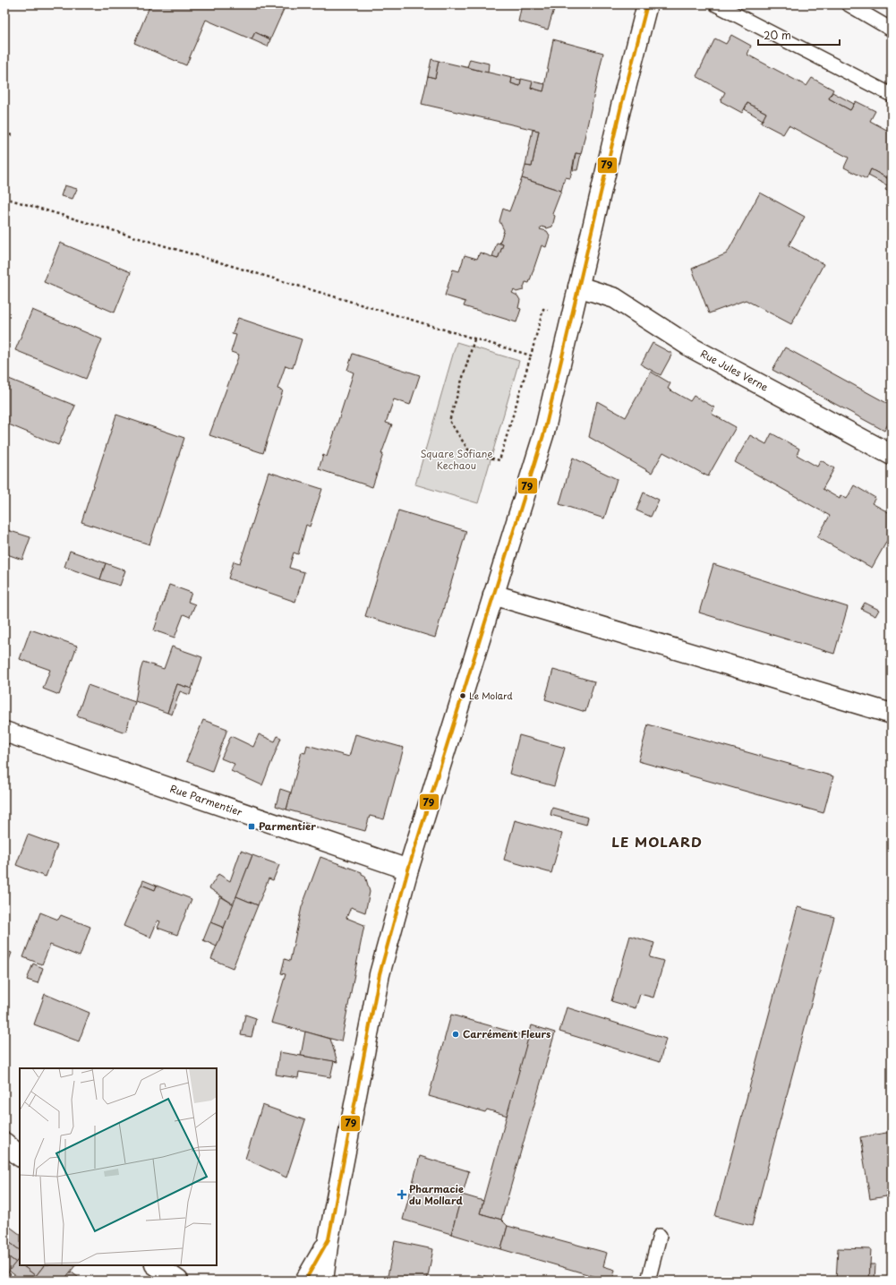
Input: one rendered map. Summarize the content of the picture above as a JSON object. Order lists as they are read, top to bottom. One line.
{"streets":{"main road":["Rue Jules Verne","Rue Parmentier"]},"districts":["LE MOLARD"],"parks":["Square Sofiane Kechaou"],"places":{"other":["Le Molard","Carrément Fleurs"],"transit":["Parmentier"],"health":["Pharmacie du Mollard"]},"lines":["transit line 79"],"scale_bar":"20 m"}
